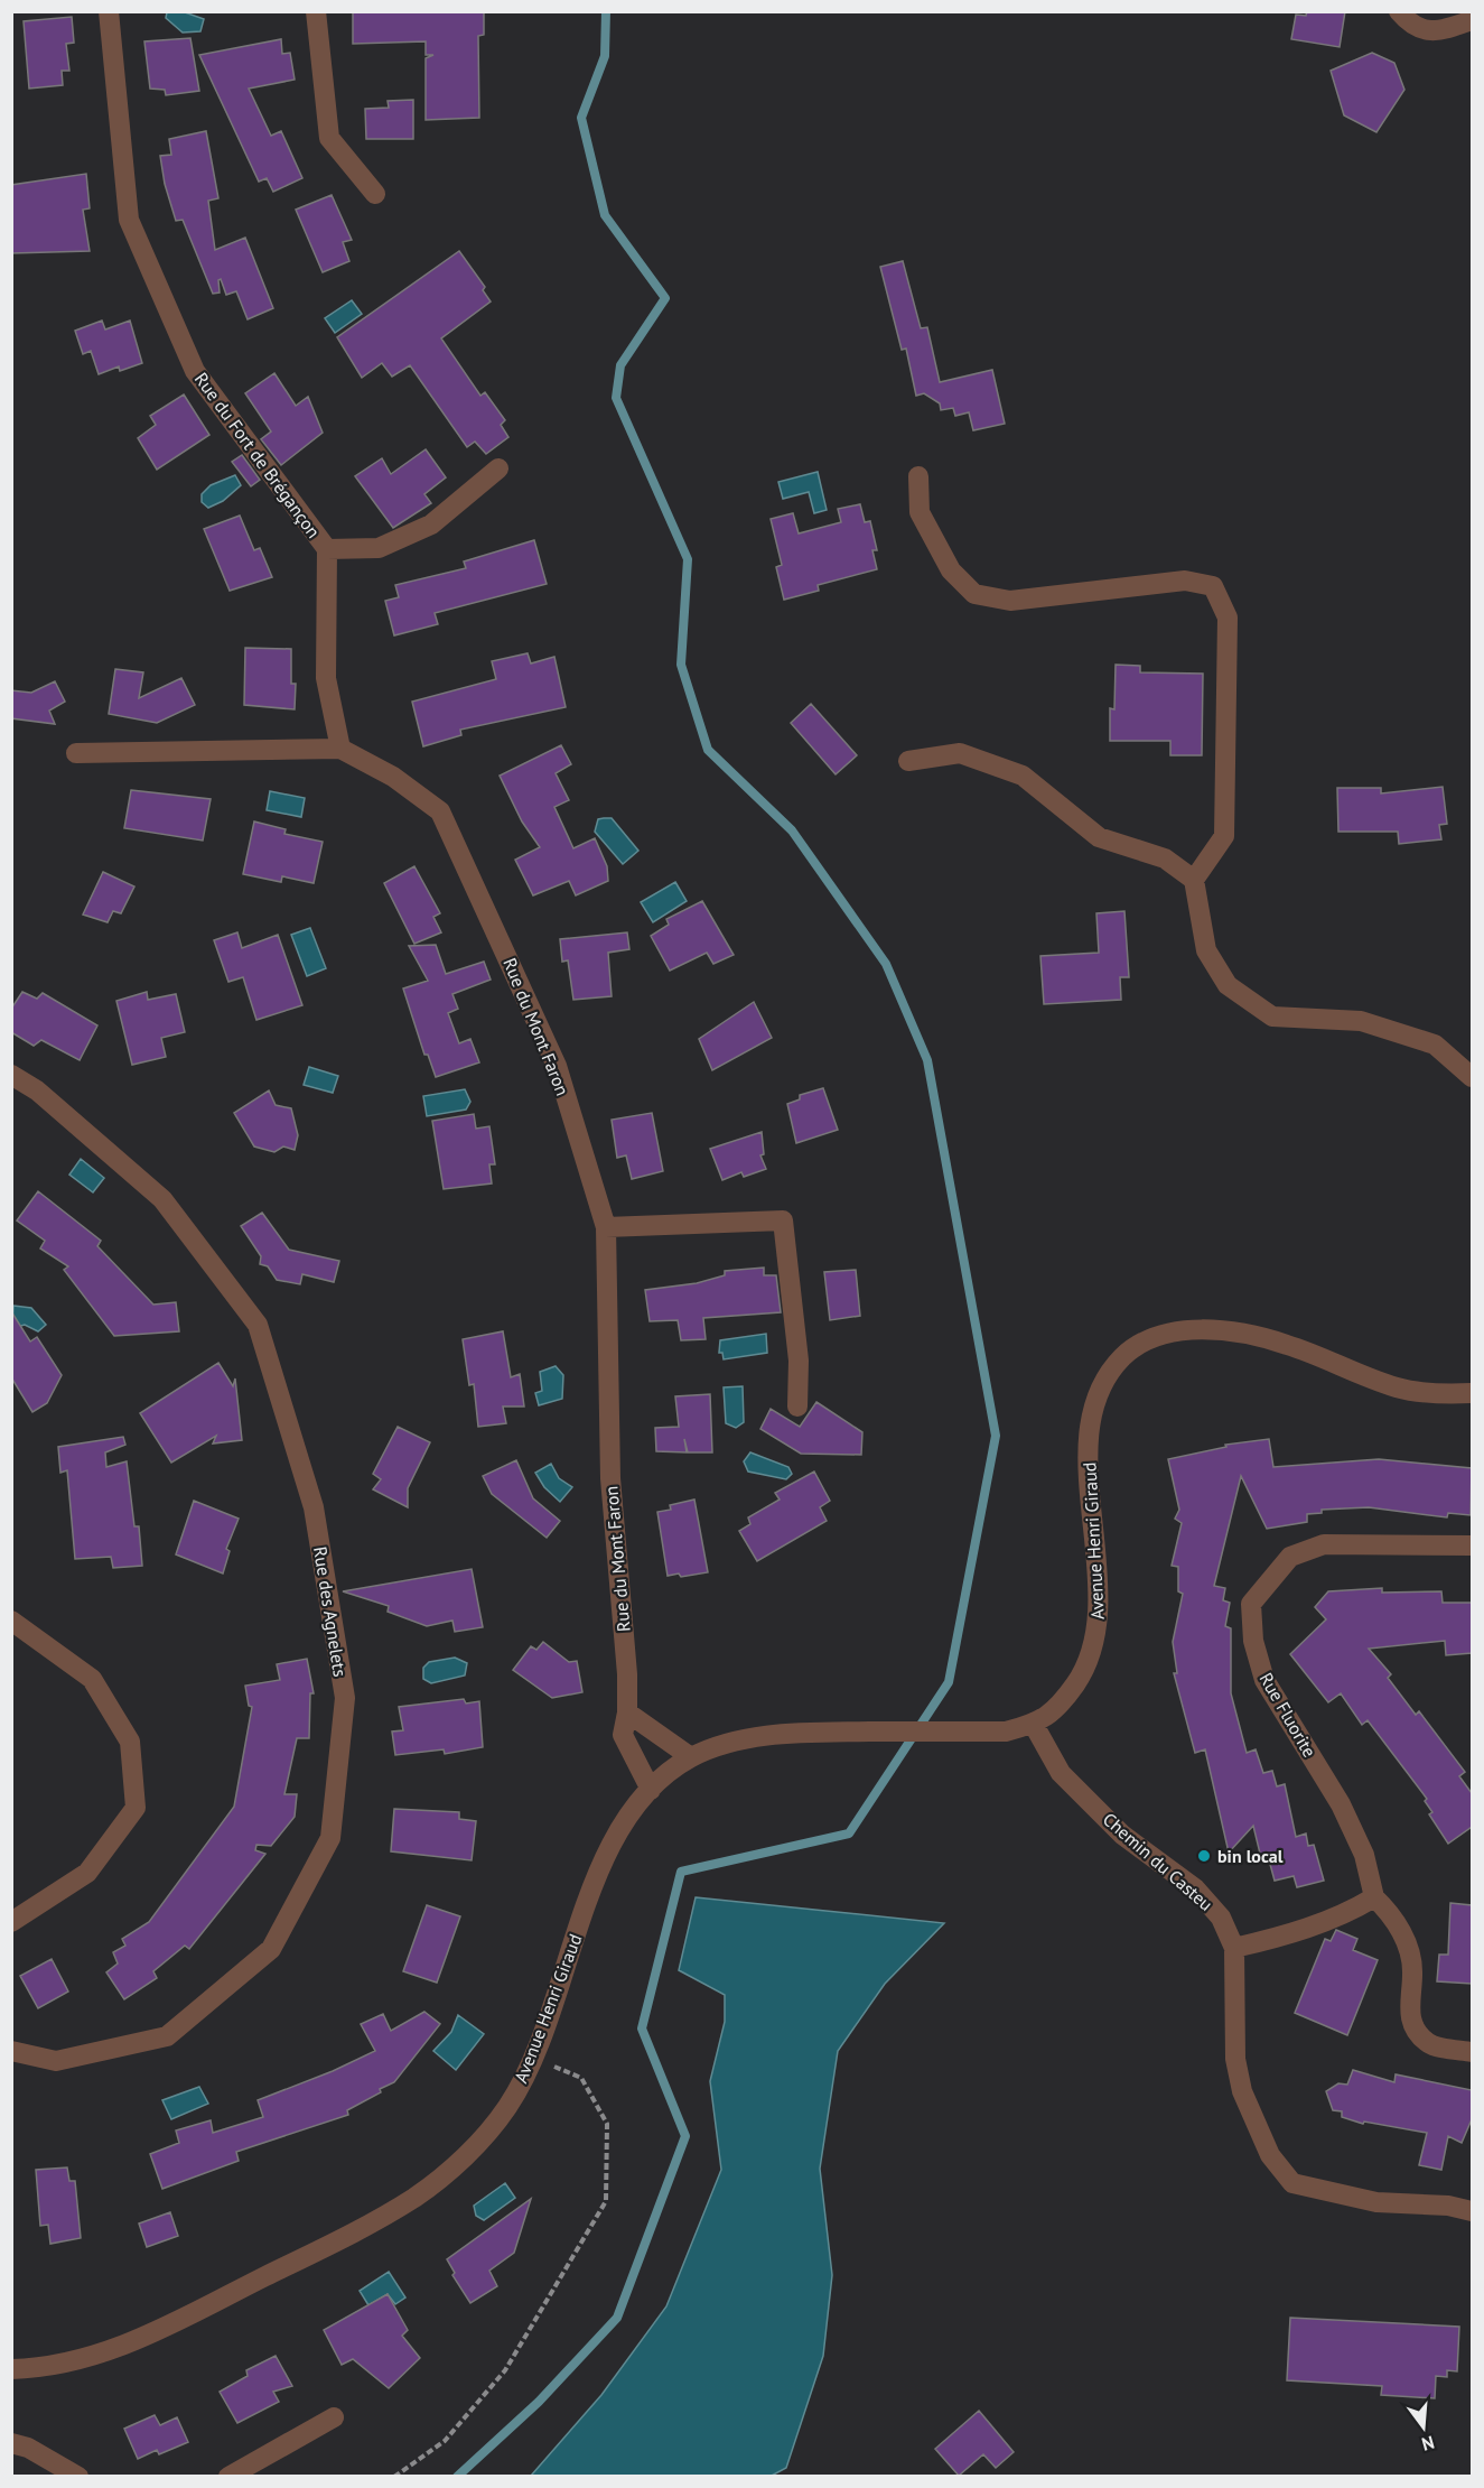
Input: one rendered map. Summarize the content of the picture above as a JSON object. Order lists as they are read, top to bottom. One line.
{"streets":{"street":["Rue du Fort de Brégançon","Rue du Mont Faron","Avenue Henri Giraud","Rue des Agnelets","Rue Fluorite","Chemin du Casteu"]},"crossings":[["Rue du Fort de Brégançon","Rue du Mont Faron"],["Rue du Mont Faron","Avenue Henri Giraud"],["Avenue Henri Giraud","Chemin du Casteu"]],"places":["bin local"],"north":"bottom"}
